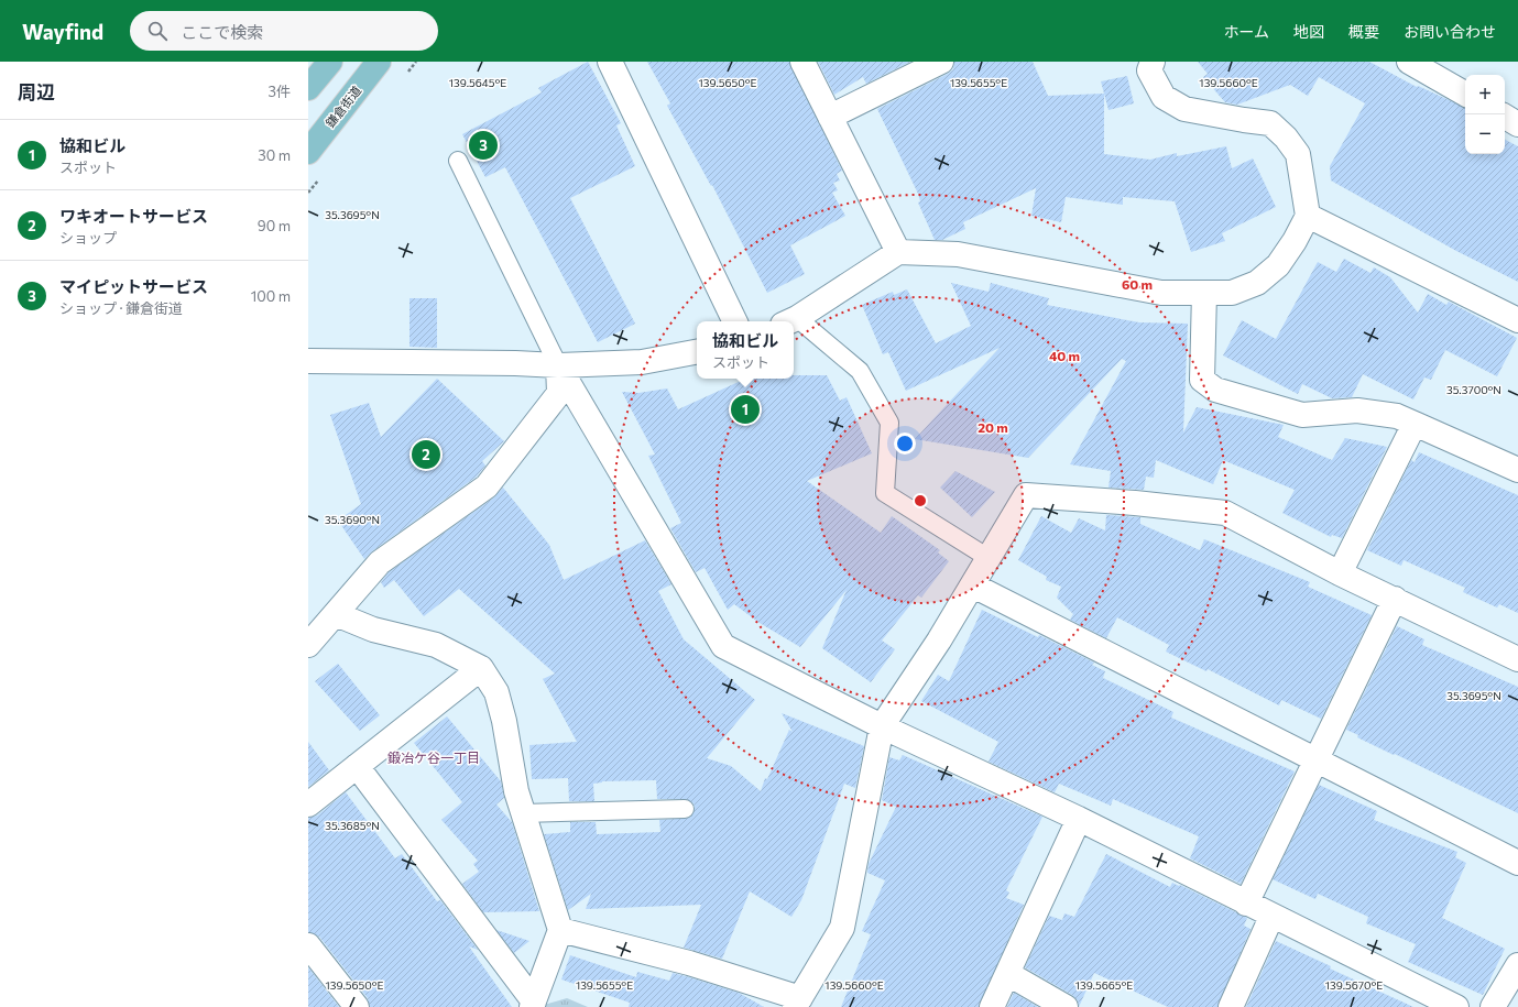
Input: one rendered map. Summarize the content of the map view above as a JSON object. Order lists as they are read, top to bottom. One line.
{"streets":{"main road":["鎌倉街道"]},"districts":["鍛冶ケ谷一丁目"],"page":{"header":"Wayfind","search":"ここで検索","nav":["ホーム","地図","概要","お問い合わせ"],"heading":["周辺","3件"],"map_buttons":["+","−"],"list":[{"mark":"1","name":"協和ビル","note":"スポット","value":"30 m"},{"mark":"2","name":"ワキオートサービス","note":"ショップ","value":"90 m"},{"mark":"3","name":"マイピットサービス","note":"ショップ · 鎌倉街道","value":"100 m"}],"pins":["3","1","2"],"popup":["協和ビル","スポット"]},"coordinates":["139.5655°E","139.5645°E","139.5650°E","139.5660°E","35.3695°N","35.3700°N","35.3690°N","35.3685°N","139.5665°E","139.5670°E"],"rings":["60 m","40 m","20 m"]}
